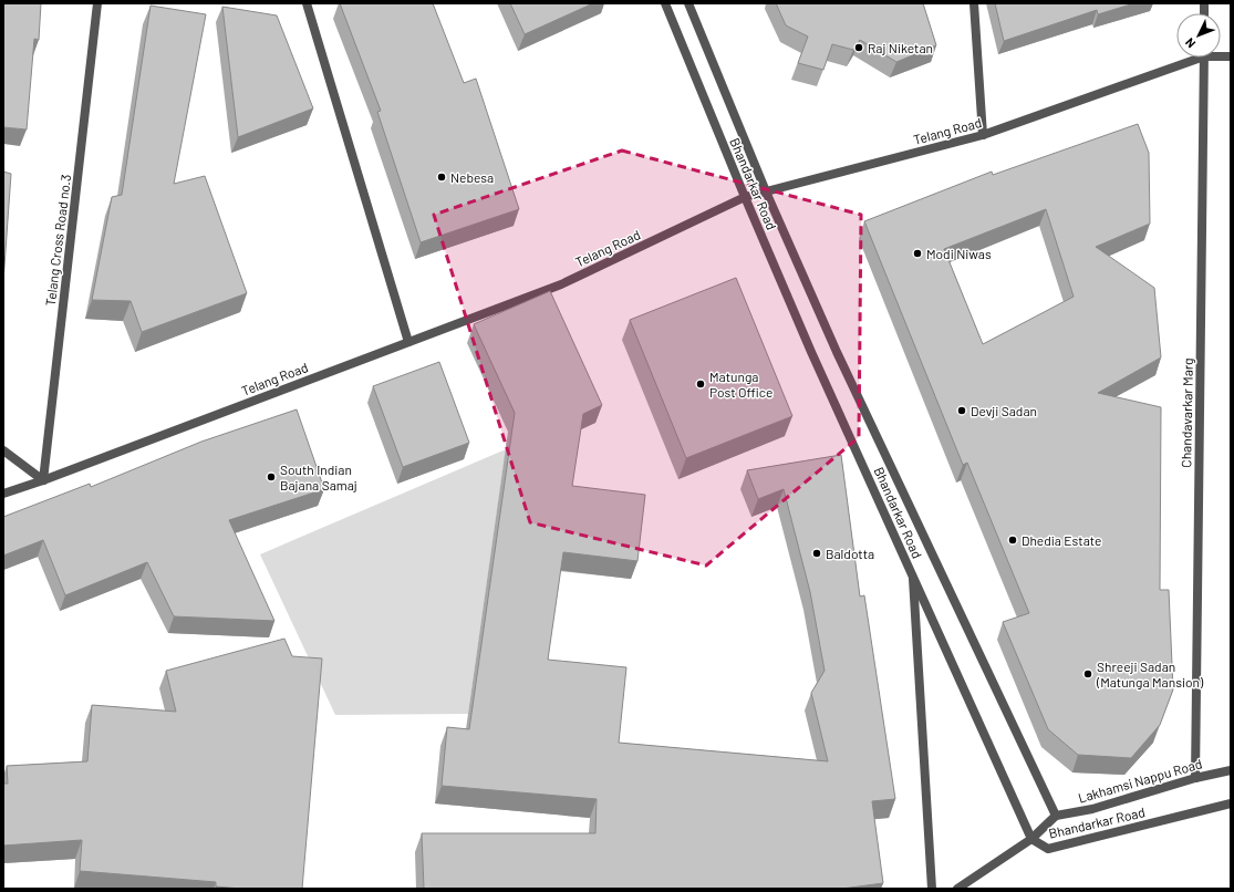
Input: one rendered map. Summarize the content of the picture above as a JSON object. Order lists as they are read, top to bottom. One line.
{"streets":{"street":["Telang Road","Bhandarkar Road","Telang Cross Road no.3","Chandavarkar Marg","Lakhamsi Nappu Road"]},"crossings":[["Telang Road","Bhandarkar Road"],["Telang Road","Telang Cross Road no.3"],["Bhandarkar Road","Lakhamsi Nappu Road"],["Chandavarkar Marg","Lakhamsi Nappu Road"]],"places":["Raj Niketan","Nebesa","Modi Niwas","Matunga Post Office","Devji Sadan","South Indian Bajana Samaj","Dhedia Estate","Baldotta","Shreeji Sadan (Matunga Mansion)"],"north":"bottom left"}
